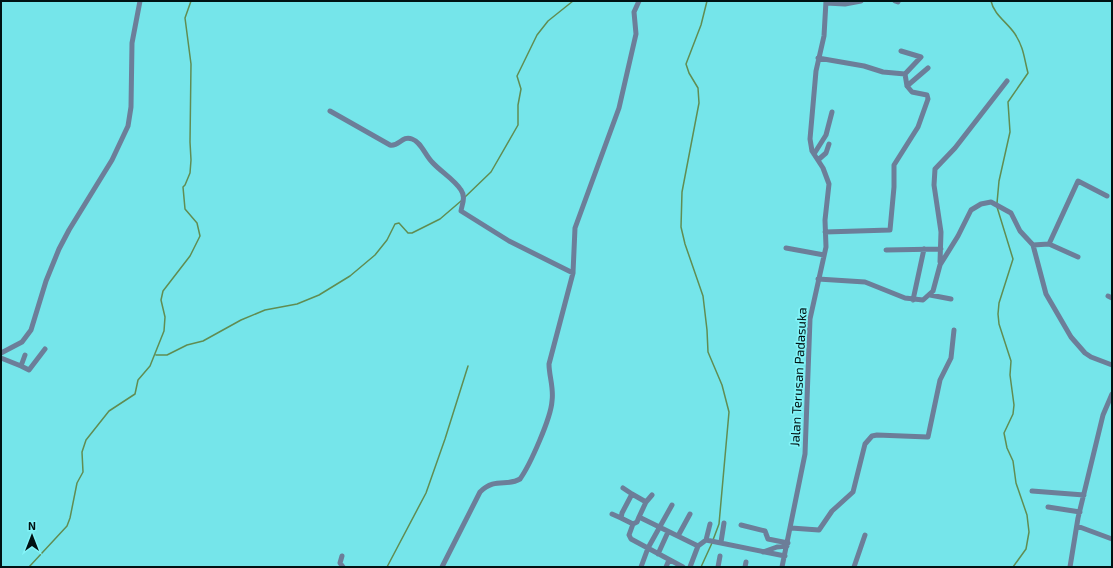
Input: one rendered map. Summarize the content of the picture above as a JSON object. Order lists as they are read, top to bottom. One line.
{"streets":{"street":["Jalan Terusan Padasuka"]},"north":"top"}
